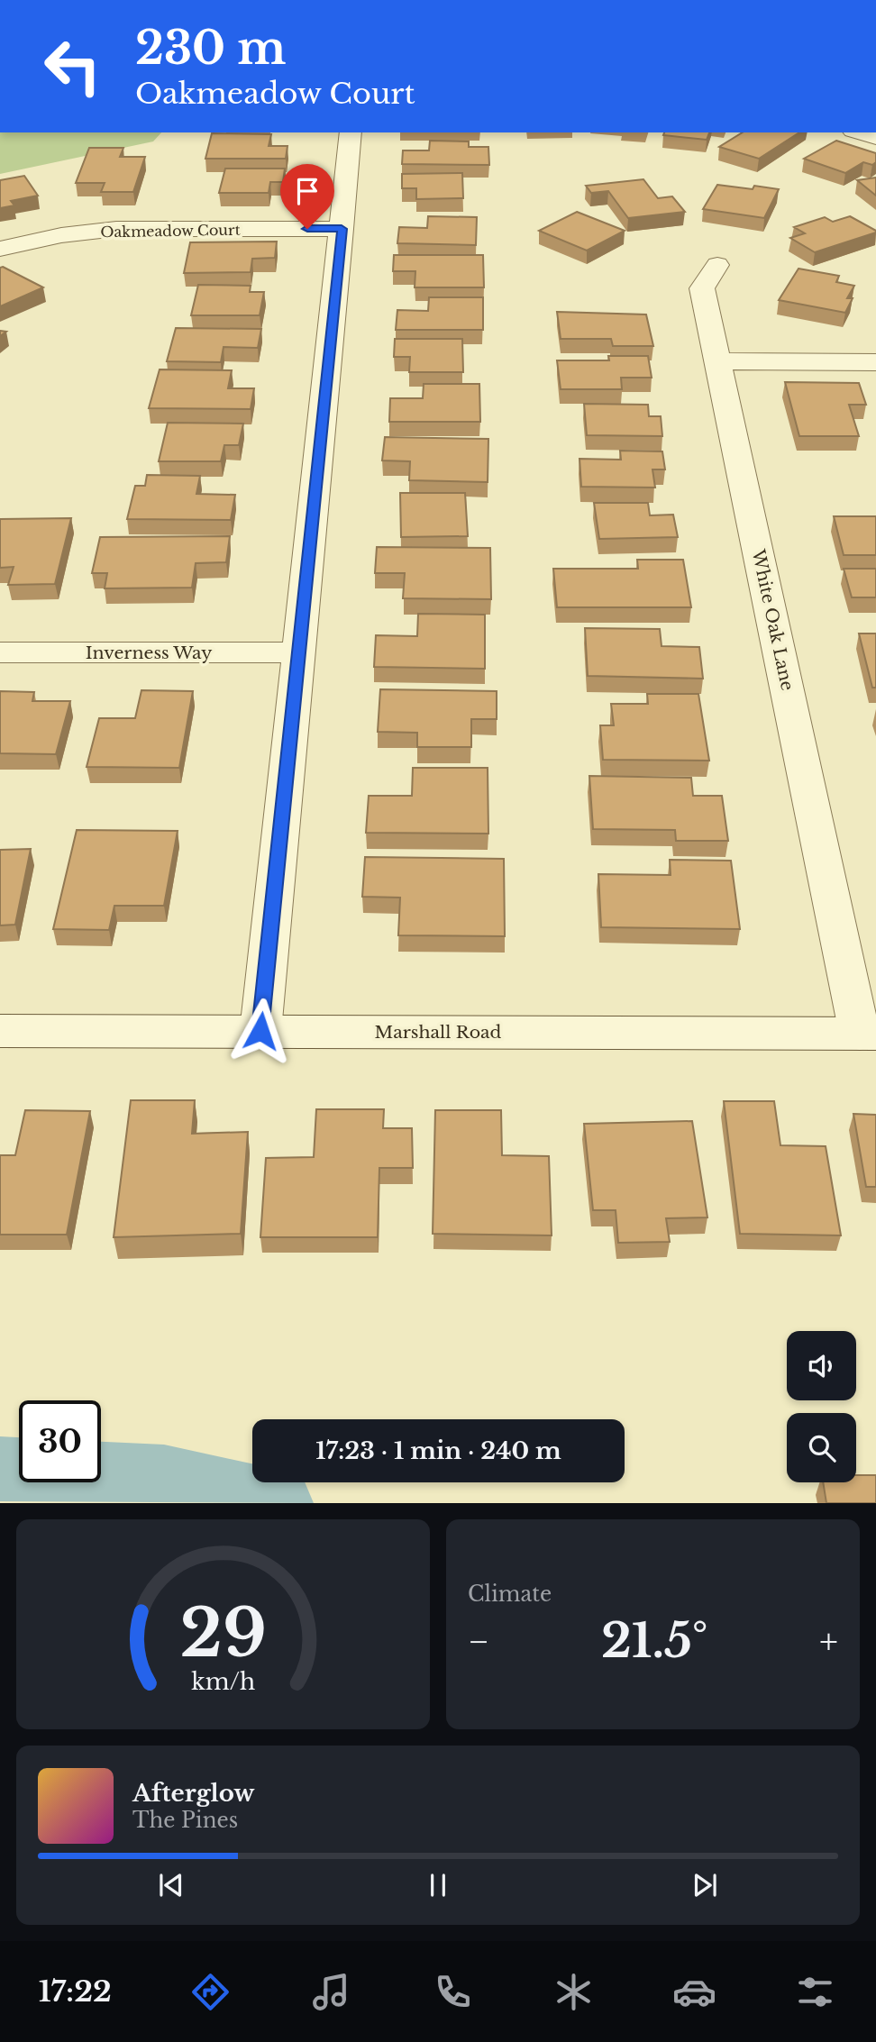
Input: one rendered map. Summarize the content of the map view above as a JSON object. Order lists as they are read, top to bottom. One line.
{"streets":{"street":["Oakmeadow Court","White Oak Lane","Inverness Way","Marshall Road"]},"crossings":[["White Oak Lane","Marshall Road"]],"page":{"turn":["230 m","Oakmeadow Court"],"limit":"30","trip":"17:23 · 1 min · 240 m","tile":"Climate","heat":["−","21.5°","+"],"song":["Afterglow","The Pines"],"tabs":"17:22","gauge":["29","km/h"]}}
